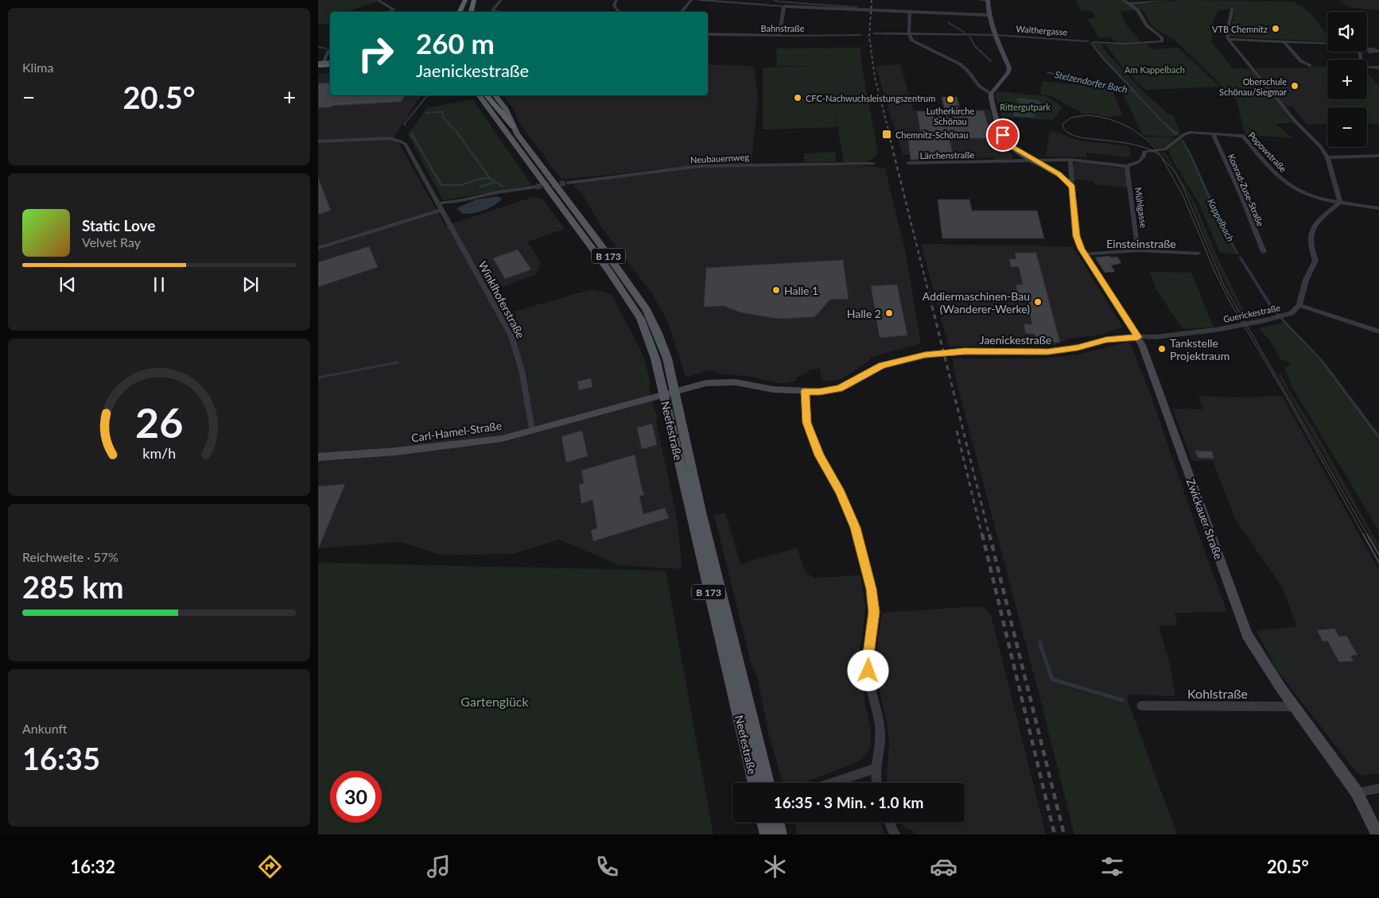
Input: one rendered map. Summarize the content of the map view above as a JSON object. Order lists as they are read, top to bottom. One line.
{"streets":{"highway":["B 173","Neefestraße"],"main road":["Jaenickestraße","Carl-Hamel-Straße","Zwickauer Straße"],"street":["Bahnstraße","Walthergasse","Popowstraße","Lärchenstraße","Neubauernweg","Konrad-Zuse-Straße","Mühlgasse","Einsteinstraße","Winklhoferstraße","Guerickestraße","Kohlstraße"]},"crossings":[["Popowstraße","Konrad-Zuse-Straße"],["Popowstraße","Mühlgasse"],["Mühlgasse","Einsteinstraße"],["Einsteinstraße","Zwickauer Straße"],["B 173","Neefestraße"],["Winklhoferstraße","Carl-Hamel-Straße"],["Guerickestraße","Jaenickestraße"],["Guerickestraße","Zwickauer Straße"],["Jaenickestraße","Neefestraße"],["Jaenickestraße","Carl-Hamel-Straße"],["Jaenickestraße","Zwickauer Straße"],["Neefestraße","Carl-Hamel-Straße"],["Zwickauer Straße","Kohlstraße"]],"water":["Stelzendorfer Bach","Kappelbach"],"parks":["Am Kappelbach","Rittergutpark","Gartenglück"],"places":{"other":["VTB Chemnitz","Oberschule Schönau/Siegmar","CFC-Nachwuchsleistungszentrum","Lutherkirche Schönau","Halle 1","Addiermaschinen-Bau (Wanderer-Werke)","Halle 2","Tankstelle Projektraum"],"transit":["Chemnitz-Schönau"]},"page":{"tile":["Klima",["Reichweite · 57%","285 km"],["Ankunft","16:35"]],"map_buttons":["+","−"],"turn":["260 m","Jaenickestraße"],"heat":["−","20.5°","+"],"song":["Static Love","Velvet Ray"],"limit":"30","trip":"16:35 · 3 Min. · 1.0 km","tabs":["16:32","20.5°"],"gauge":["26","km/h"]}}
